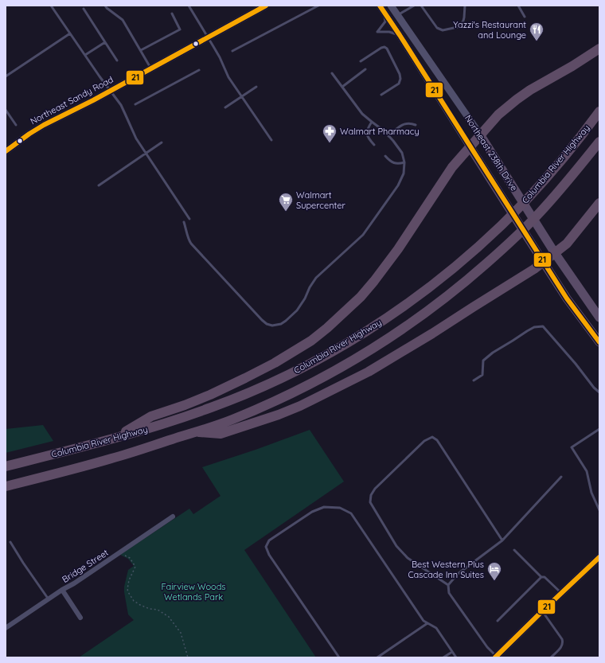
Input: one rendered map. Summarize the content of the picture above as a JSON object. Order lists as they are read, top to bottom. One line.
{"streets":{"highway":["Northeast 238th Drive","Columbia River Highway"],"main road":["Northeast Sandy Road"],"street":["Bridge Street"]},"parks":["Fairview Woods Wetlands Park"],"places":{"restaurant":["Yazzi's Restaurant and Lounge"],"pharmacy":["Walmart Pharmacy"],"supermarket":["Walmart Supercenter"],"hotel":["Best Western Plus Cascade Inn Suites"]},"lines":["transit line 21"]}
